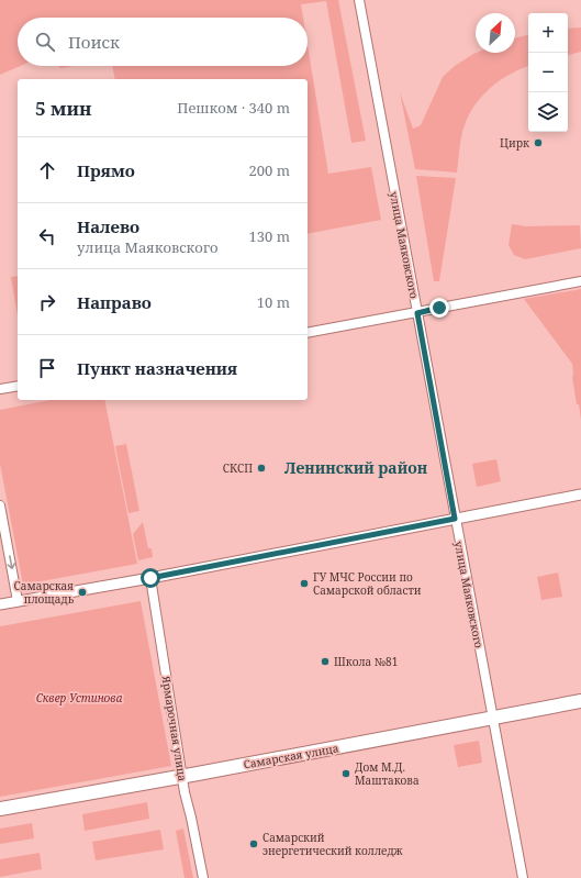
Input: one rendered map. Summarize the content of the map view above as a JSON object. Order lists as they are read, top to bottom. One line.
{"streets":{"main road":["Самарская улица"],"street":["улица Маяковского","Ярмарочная улица"]},"crossings":[["улица Маяковского","Самарская улица"],["Ярмарочная улица","Самарская улица"]],"districts":["Ленинский район"],"parks":["Сквер Устинова"],"places":["Цирк","СКСП","ГУ МЧС России по Самарской области","Самарская площадь","Школа №81","Дом М.Д. Маштакова","Самарский энергетический колледж"],"north":"top right","page":{"map_buttons":["+","−"],"search":"Поиск","heading":["5 мин","Пешком · 340 m"],"list":[["Прямо","200 m"],["Налево","улица Маяковского","130 m"],["Направо","10 m"],"Пункт назначения"]}}
